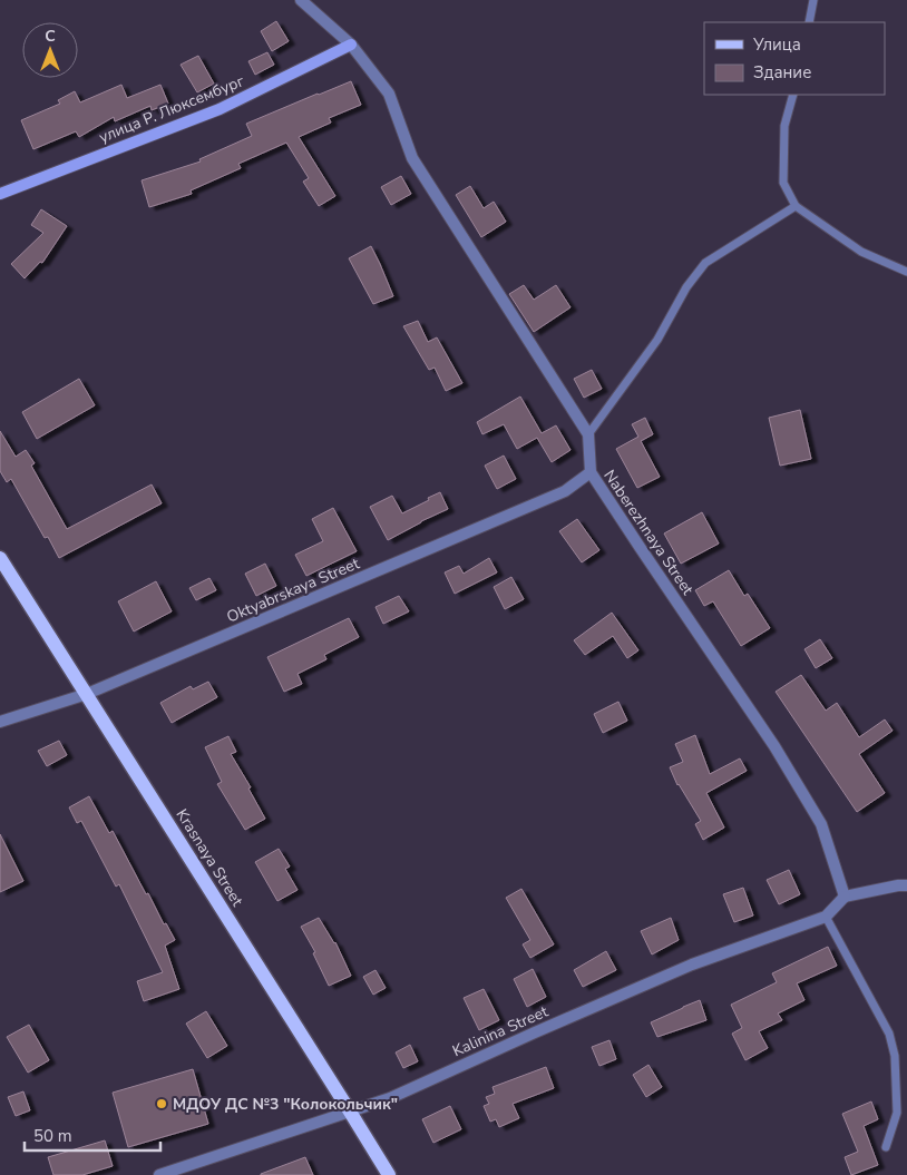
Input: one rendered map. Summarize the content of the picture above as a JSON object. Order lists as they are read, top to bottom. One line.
{"streets":{"main road":["Krasnaya Street"],"street":["улица Р. Люксембург","Naberezhnaya Street","Oktyabrskaya Street","Kalinina Street"]},"crossings":[["улица Р. Люксембург","Naberezhnaya Street"],["Naberezhnaya Street","Oktyabrskaya Street"],["Naberezhnaya Street","Kalinina Street"],["Oktyabrskaya Street","Krasnaya Street"],["Krasnaya Street","Kalinina Street"]],"places":["МДОУ ДС №3 \"Колокольчик\""],"legend":["Улица","Здание"],"scale_bar":"50 m","north":"top"}
